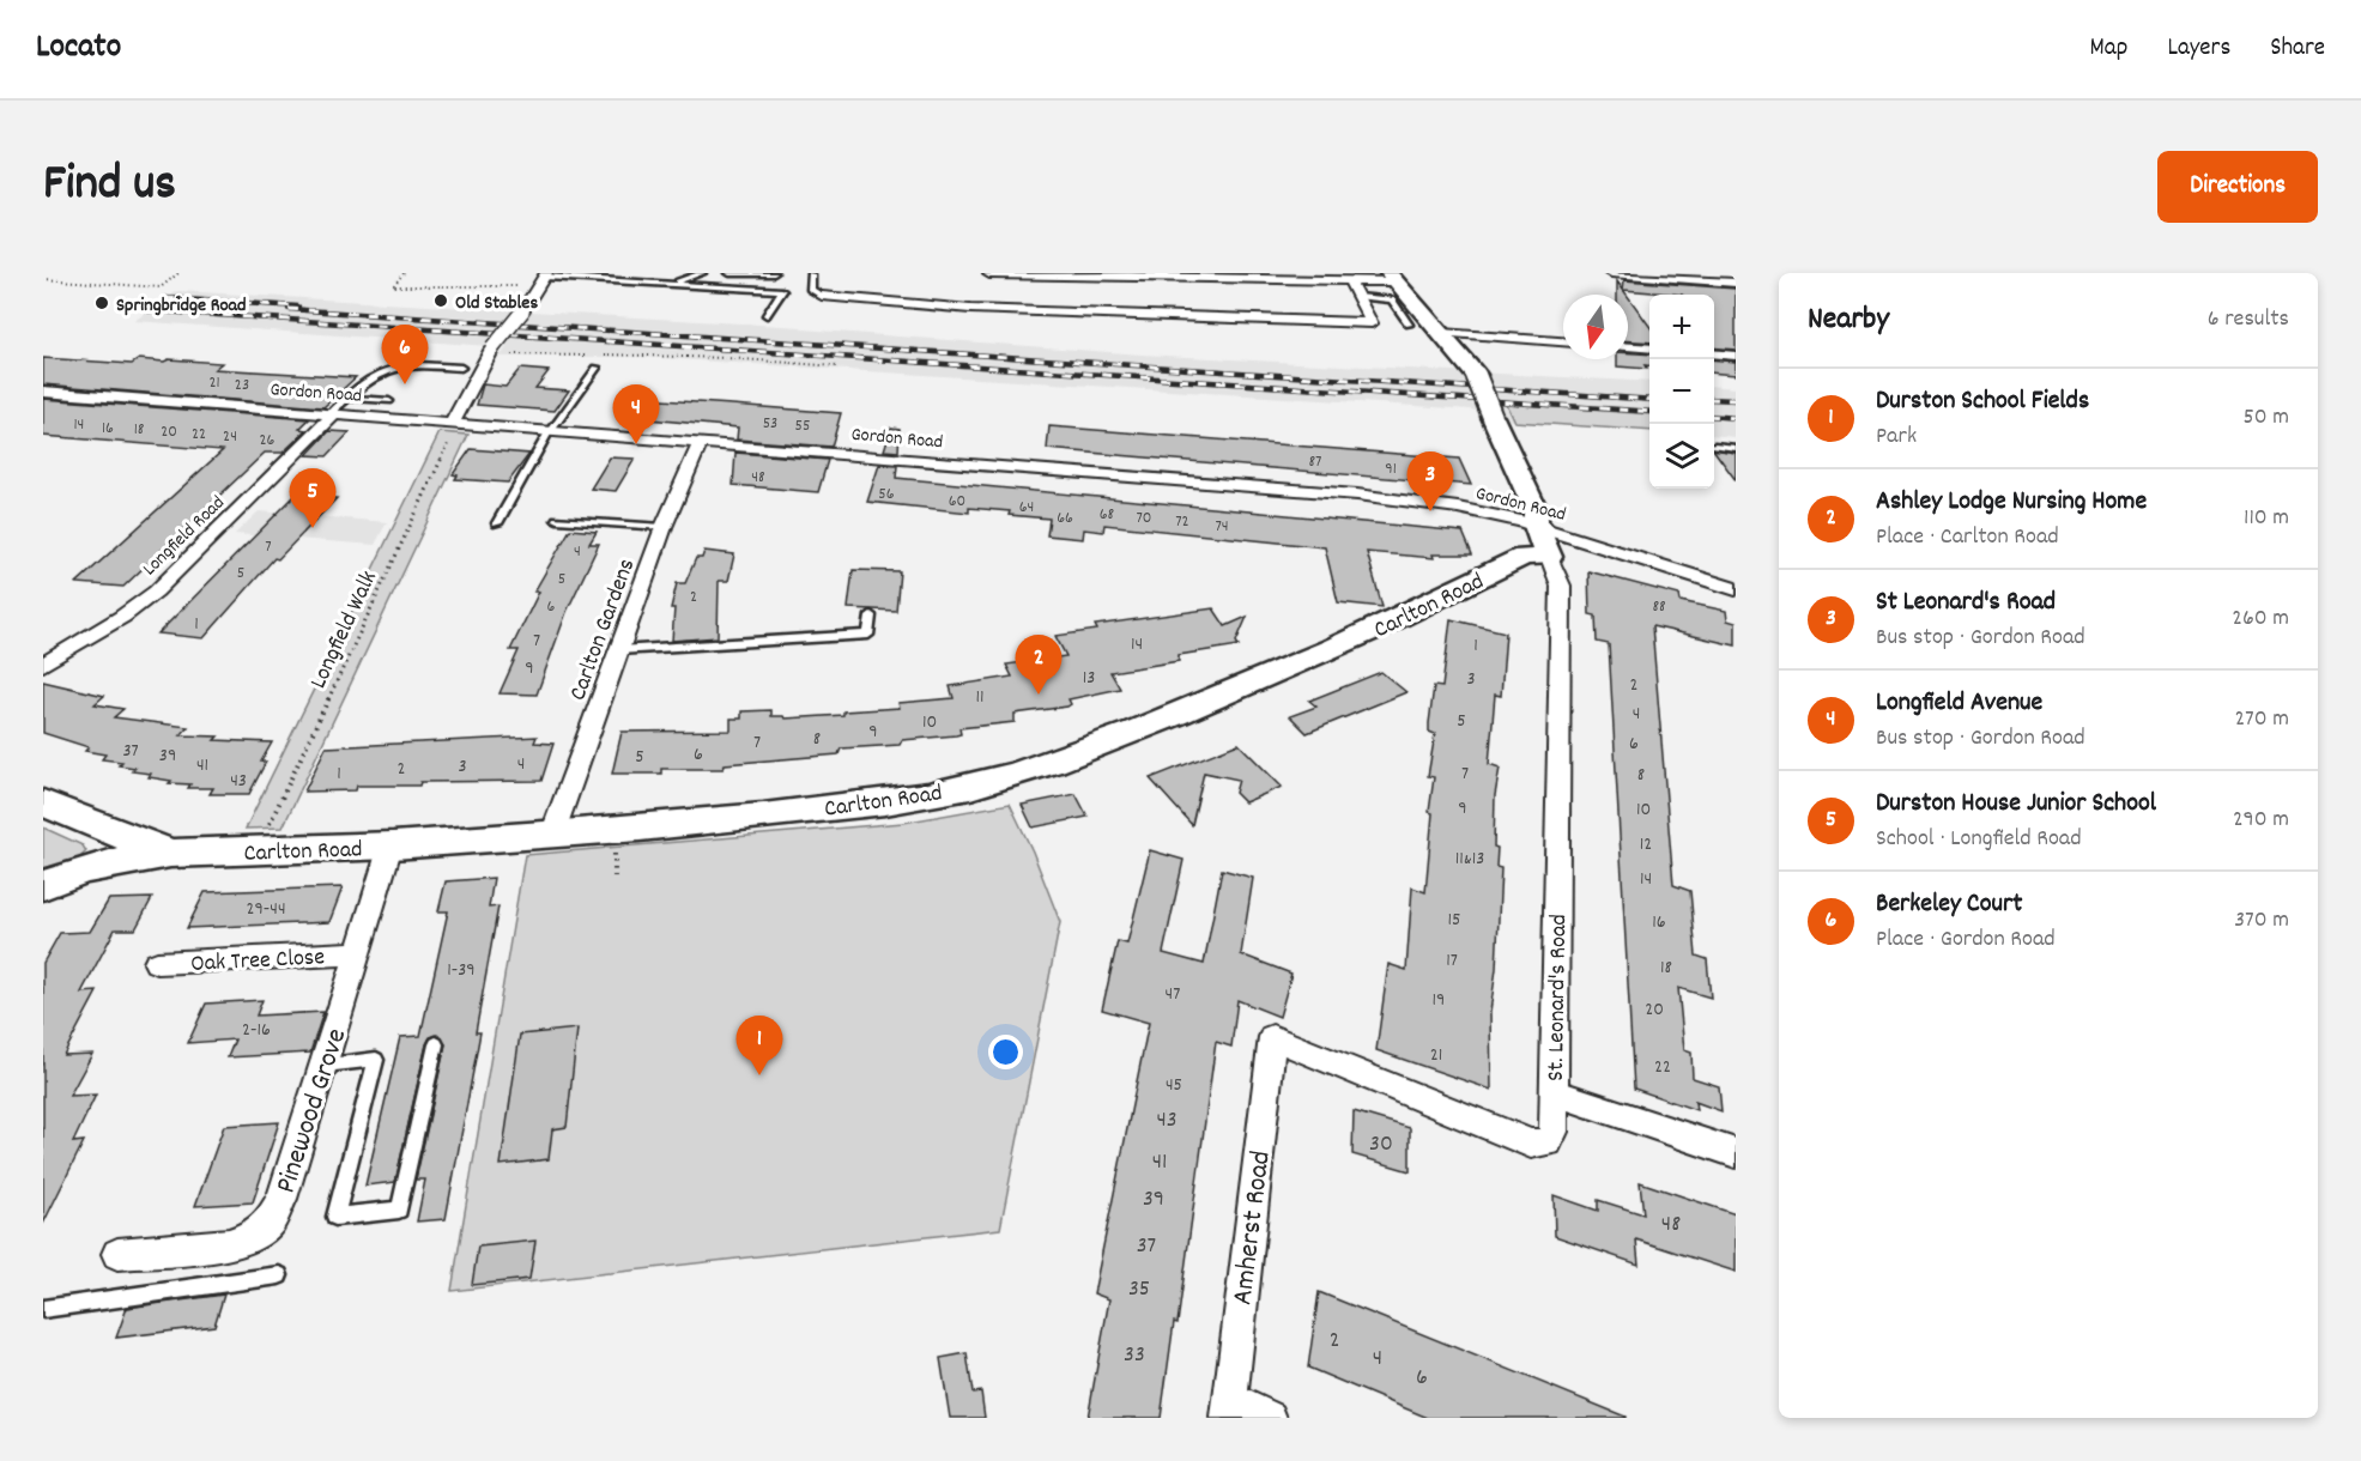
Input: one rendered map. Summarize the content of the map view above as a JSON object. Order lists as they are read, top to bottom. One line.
{"streets":{"street":["Gordon Road","Longfield Road","Carlton Road","Carlton Gardens","Oak Tree Close","St. Leonard's Road","Pinewood Grove","Amherst Road"],"path":["Longfield Walk"]},"crossings":[["Gordon Road","Longfield Road"],["Gordon Road","Carlton Road"],["Gordon Road","Longfield Walk"],["Gordon Road","Carlton Gardens"],["Gordon Road","St. Leonard's Road"],["Carlton Road","Longfield Walk"],["Carlton Road","Carlton Gardens"],["Carlton Road","St. Leonard's Road"],["Carlton Road","Pinewood Grove"],["Oak Tree Close","Pinewood Grove"],["St. Leonard's Road","Amherst Road"]],"places":["Old Stables","Springbridge Road"],"house_numbers":["21","23","53","14","55","16","18","20","22","24","26","87","91","48","56","60","64","68","66","70","72","74","7","4","5","5","2","6","88","1","7","14","1","9","13","3","2","11","4","5","10","9","8","7","6","37","6","39","5","4","41","3","2","1","7","8","43","9","10","12","11&13","14","29-44","15","16","17","18","1-39","47","19","20","2-16","21","22","45","43","30","41","39","48","37","35","2","33","4","6"],"north":"bottom","page":{"header":"Locato","nav":["Map","Layers","Share"],"title":"Find us","buttons":"Directions","heading":["Nearby","6 results"],"map_buttons":["+","−"],"pins":["6","4","3","5","2","1"],"list":[{"mark":"1","name":"Durston School Fields","note":"Park","value":"50 m"},{"mark":"2","name":"Ashley Lodge Nursing Home","note":"Place · Carlton Road","value":"110 m"},{"mark":"3","name":"St Leonard's Road","note":"Bus stop · Gordon Road","value":"260 m"},{"mark":"4","name":"Longfield Avenue","note":"Bus stop · Gordon Road","value":"270 m"},{"mark":"5","name":"Durston House Junior School","note":"School · Longfield Road","value":"290 m"},{"mark":"6","name":"Berkeley Court","note":"Place · Gordon Road","value":"370 m"}]}}
